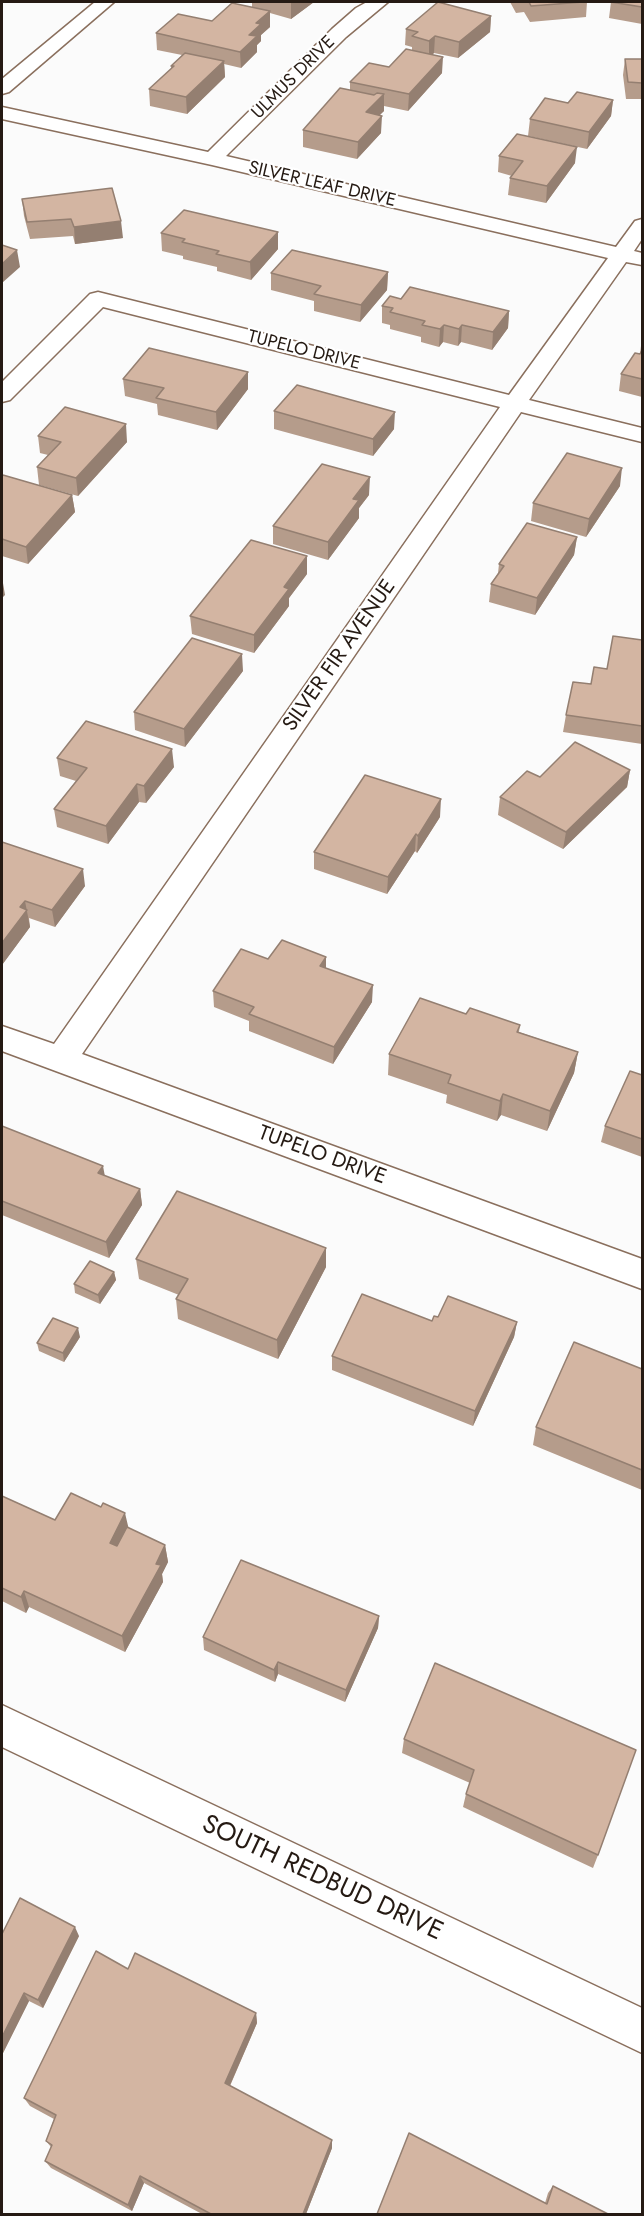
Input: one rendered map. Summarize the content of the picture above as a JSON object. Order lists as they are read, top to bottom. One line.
{"streets":{"street":["ULMUS DRIVE","SILVER LEAF DRIVE","TUPELO DRIVE","SILVER FIR AVENUE","SOUTH REDBUD DRIVE"]},"crossings":[["ULMUS DRIVE","SILVER LEAF DRIVE"],["SILVER LEAF DRIVE","SILVER FIR AVENUE"],["TUPELO DRIVE","SILVER FIR AVENUE"]]}
